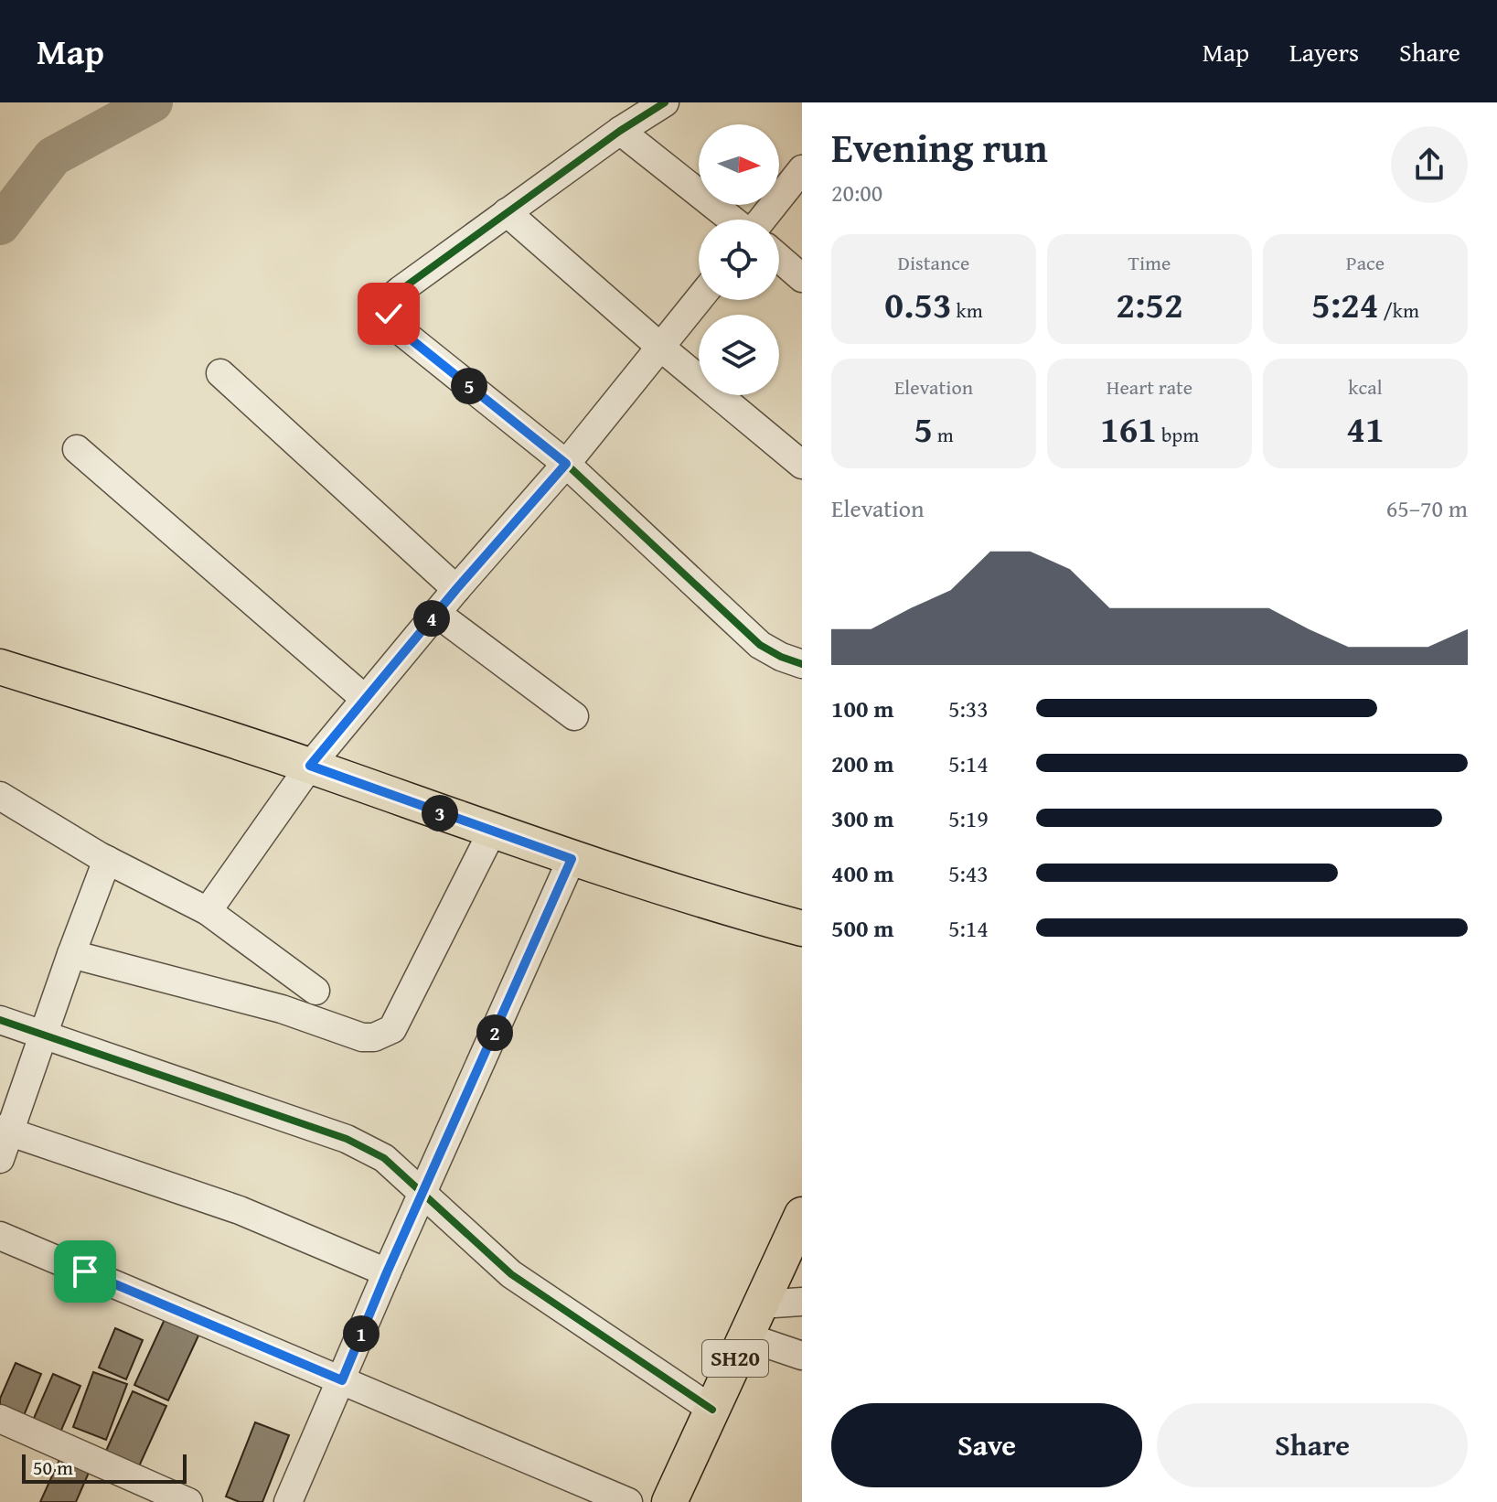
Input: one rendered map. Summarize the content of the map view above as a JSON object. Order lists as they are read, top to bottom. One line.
{"streets":{"main road":["SH20"]},"scale_bar":"50 m","north":"right","page":{"header":"Map","nav":["Map","Layers","Share"],"heading":["Evening run","20:00"],"stats":[["Distance","0.53 km"],["Time","2:52"],["Pace","5:24 /km"],["Elevation","5 m"],["Heart rate","161 bpm"],["kcal","41"]],"pins":["5","4","3","2","1"],"chart":["Elevation","65–70 m"],"list":[{"name":"100 m","note":"5:33"},{"name":"200 m","note":"5:14"},{"name":"300 m","note":"5:19"},{"name":"400 m","note":"5:43"},{"name":"500 m","note":"5:14"}],"buttons":["Save","Share"],"scale":"50 m"}}
